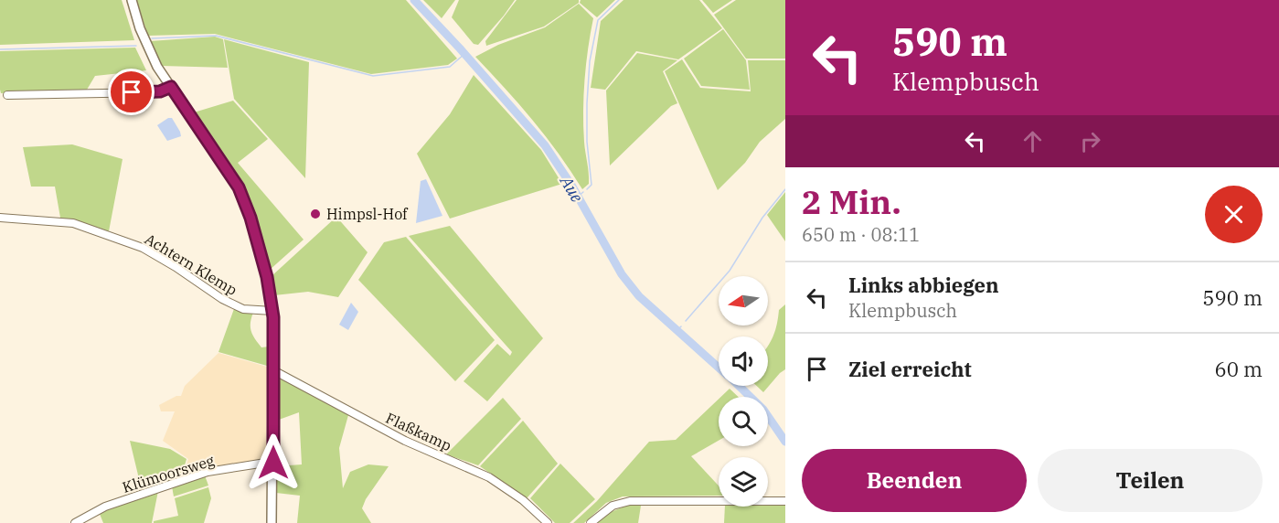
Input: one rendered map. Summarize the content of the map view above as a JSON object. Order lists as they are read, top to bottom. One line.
{"streets":{"street":["Achtern Klemp","Flaßkamp","Klümoorsweg"]},"water":["Aue"],"places":["Himpsl-Hof"],"north":"left","page":{"turn":["590 m","Klempbusch"],"heading":["2 Min.","650 m · 08:11"],"list":[{"name":"Links abbiegen","note":"Klempbusch","value":"590 m"},{"name":"Ziel erreicht","value":"60 m"}],"buttons":["Beenden","Teilen"]}}
